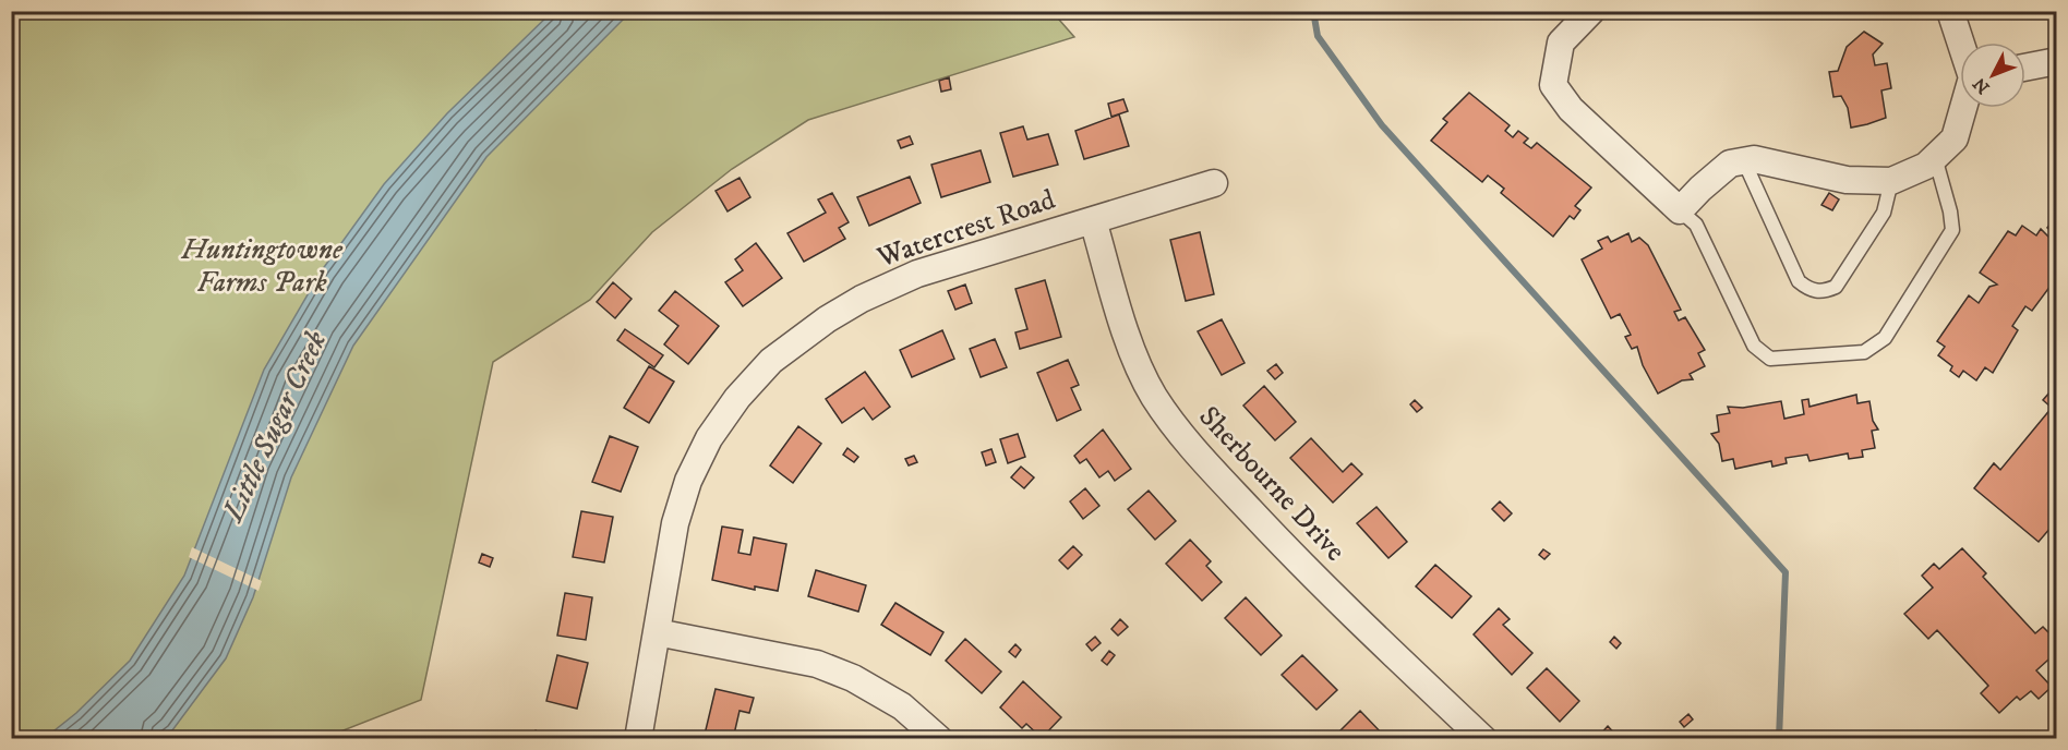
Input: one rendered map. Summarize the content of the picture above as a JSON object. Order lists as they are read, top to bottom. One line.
{"streets":{"street":["Watercrest Road","Sherbourne Drive"]},"crossings":[["Watercrest Road","Sherbourne Drive"]],"water":["Little Sugar Creek"],"parks":["Huntingtowne Farms Park"],"north":"bottom left"}
